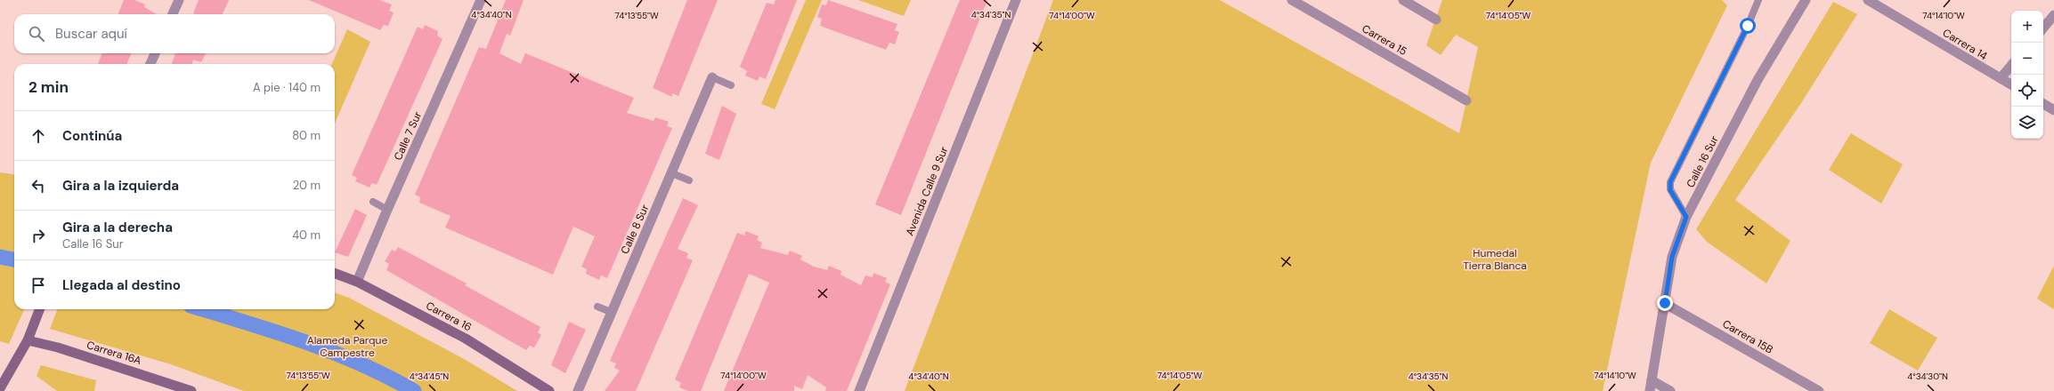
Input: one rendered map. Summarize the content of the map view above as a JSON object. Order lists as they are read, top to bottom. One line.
{"streets":{"main road":["Carrera 16","Carrera 16A"],"street":["Carrera 15","Carrera 14","Calle 7 Sur","Calle 16 Sur","Avenida Calle 9 Sur","Calle 8 Sur","Carrera 15B"]},"crossings":[["Calle 7 Sur","Carrera 16"],["Calle 16 Sur","Carrera 15B"]],"parks":["Humedal Tierra Blanca","Alameda Parque Campestre"],"page":{"map_buttons":["+","−"],"search":"Buscar aquí","heading":["2 min","A pie · 140 m"],"list":[["Continúa","80 m"],["Gira a la izquierda","20 m"],["Gira a la derecha","Calle 16 Sur","40 m"],"Llegada al destino"]},"coordinates":["4°34'40\"N","4°34'35\"N","74°14'05\"W","74°14'10\"W","74°13'55\"W","74°14'00\"W","4°34'45\"N","4°34'30\"N"]}
